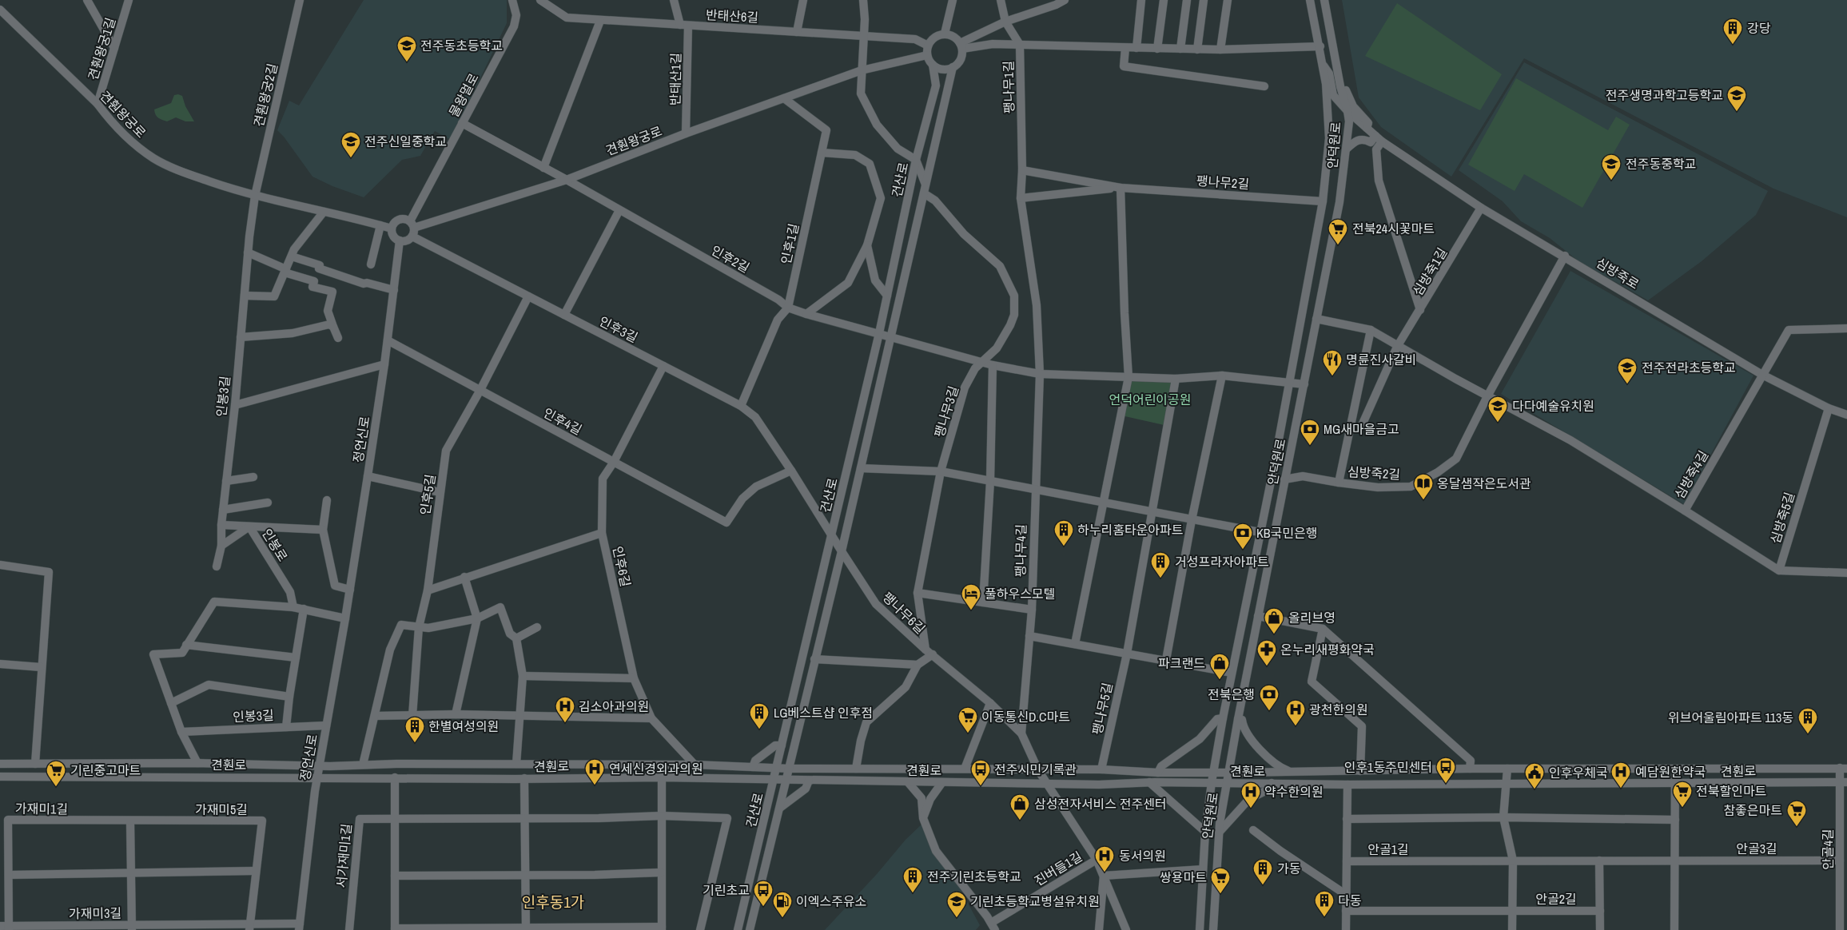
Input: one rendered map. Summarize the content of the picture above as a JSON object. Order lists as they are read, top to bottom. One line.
{"streets":{"street":["반태산6길","견훤왕궁1길","반태산1길","팽나무1길","견훤왕궁2길","물왕멀로","견훤왕궁로","안덕원로","건산로","팽나무2길","인후1길","인후2길","심방죽1길","심방죽로","인후3길","인봉3길","팽나무3길","인후4길","정언신로","심방죽2길","심방죽4길","인후5길","심방죽5길","인봉로","팽나무4길","인후6길","팽나무6길","팽나무5길","견훤로","가재미1길","가재미5길","안골3길","안골1길","안골4길","서가재미1길","진버들1길","안골2길","가재미3길"]},"crossings":[["반태산6길","반태산1길"],["반태산6길","견훤왕궁로"],["반태산6길","건산로"],["견훤왕궁1길","견훤왕궁로"],["반태산1길","견훤왕궁로"],["팽나무1길","안덕원로"],["팽나무1길","팽나무2길"],["견훤왕궁2길","견훤왕궁로"],["견훤왕궁2길","인봉3길"],["물왕멀로","견훤왕궁로"],["물왕멀로","인후2길"],["물왕멀로","인후3길"],["물왕멀로","정언신로"],["견훤왕궁로","건산로"],["견훤왕궁로","인후1길"],["견훤왕궁로","인후2길"],["견훤왕궁로","인후3길"],["견훤왕궁로","인봉3길"],["견훤왕궁로","정언신로"],["안덕원로","팽나무2길"],["안덕원로","심방죽로"],["안덕원로","심방죽2길"],["안덕원로","견훤로"],["건산로","인후2길"],["건산로","인후3길"],["건산로","팽나무3길"],["건산로","팽나무6길"],["건산로","견훤로"],["인후1길","인후2길"],["인후1길","인후3길"],["심방죽1길","심방죽로"],["심방죽로","심방죽2길"],["심방죽로","심방죽4길"],["심방죽로","심방죽5길"],["인후3길","인후4길"],["인후3길","정언신로"],["인후3길","인후5길"],["인후3길","인후6길"],["인후3길","팽나무6길"],["인봉3길","정언신로"],["인봉3길","인봉로"],["인후4길","정언신로"],["인후4길","인후5길"],["인후4길","인후6길"],["정언신로","견훤로"],["심방죽4길","심방죽5길"],["팽나무4길","팽나무6길"],["인후6길","견훤로"],["팽나무6길","견훤로"],["팽나무6길","진버들1길"],["팽나무5길","견훤로"],["견훤로","안골4길"],["견훤로","진버들1길"],["가재미1길","가재미5길"],["가재미1길","가재미3길"],["가재미5길","가재미3길"],["안골3길","안골1길"],["안골3길","안골4길"]],"districts":["인후동1가"],"parks":["언덕어린이공원"],"places":{"building":["강당","하누리홈타운아파트","거성프라자아파트","LG베스트샵 인후점","위브어울림아파트 113동","한별여성의원","가동","전주기린초등학교","다동"],"school or university":["전주동초등학교","전주생명과학고등학교","전주신일중학교","전주동중학교","전주전라초등학교","다다예술유치원","기린초등학교병설유치원"],"supermarket":["전북24시꽃마트","이동통신D.C마트","기린중고마트","전북할인마트","참좋은마트","쌍용마트"],"restaurant":["명륜진사갈비"],"bank":["MG새마을금고","KB국민은행","전북은행"],"library":["옹달샘작은도서관"],"hotel":["풀하우스모텔"],"shop":["올리브영","파크랜드","삼성전자서비스 전주센터"],"pharmacy":["온누리새평화약국"],"hospital":["김소아과의원","광천한의원","연세신경외과의원","예담원한약국","약수한의원","동서의원"],"bus stop":["인후1동주민센터","전주시민기록관","기린초교"],"public building":["인후우체국"],"fuel station":["이엑스주유소"]}}
